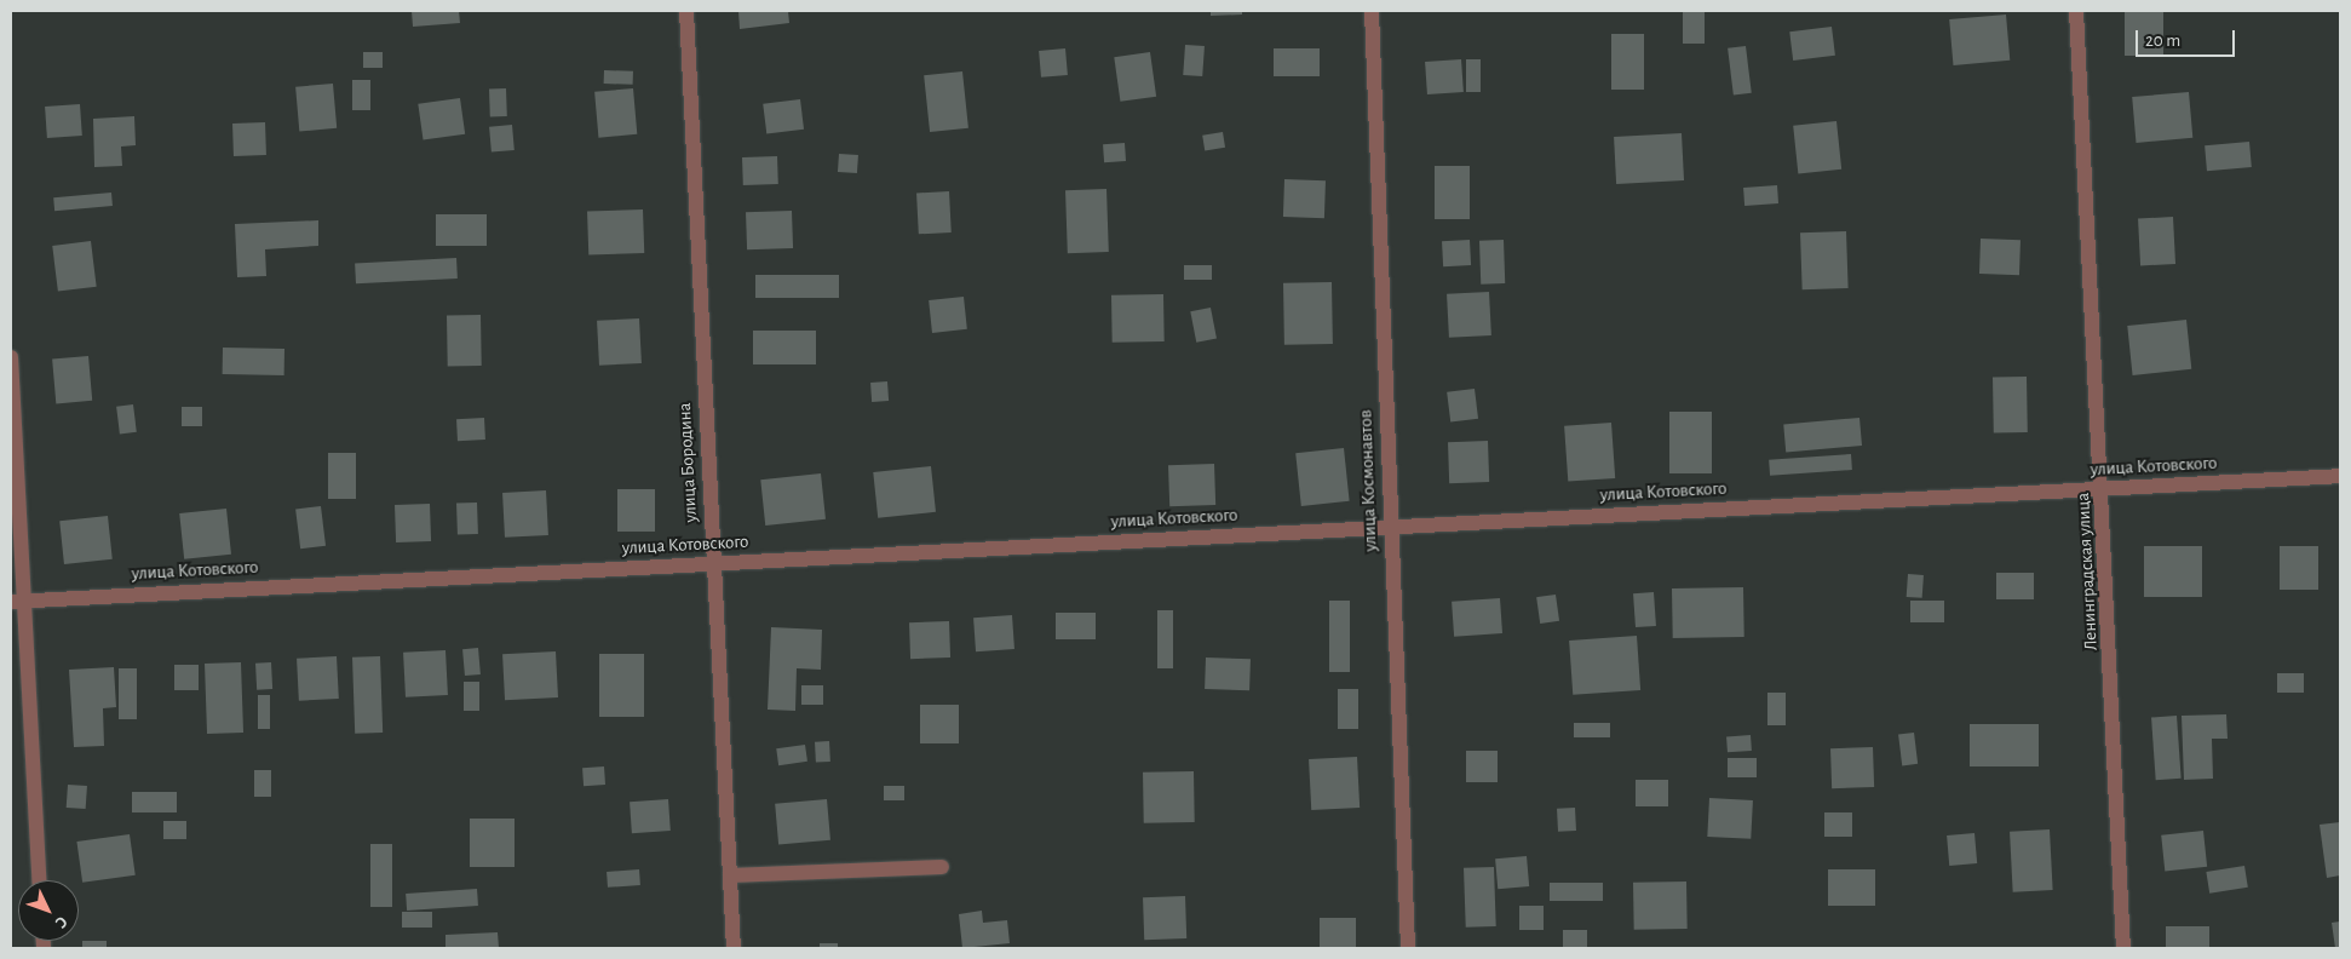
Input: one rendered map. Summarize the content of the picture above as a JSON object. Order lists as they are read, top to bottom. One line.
{"streets":{"street":["улица Бородина","улица Котовского","улица Космонавтов","Ленинградская улица"]},"crossings":[["улица Бородина","улица Котовского"],["улица Котовского","улица Космонавтов"],["улица Котовского","Ленинградская улица"]],"scale_bar":"20 m","north":"bottom right"}
